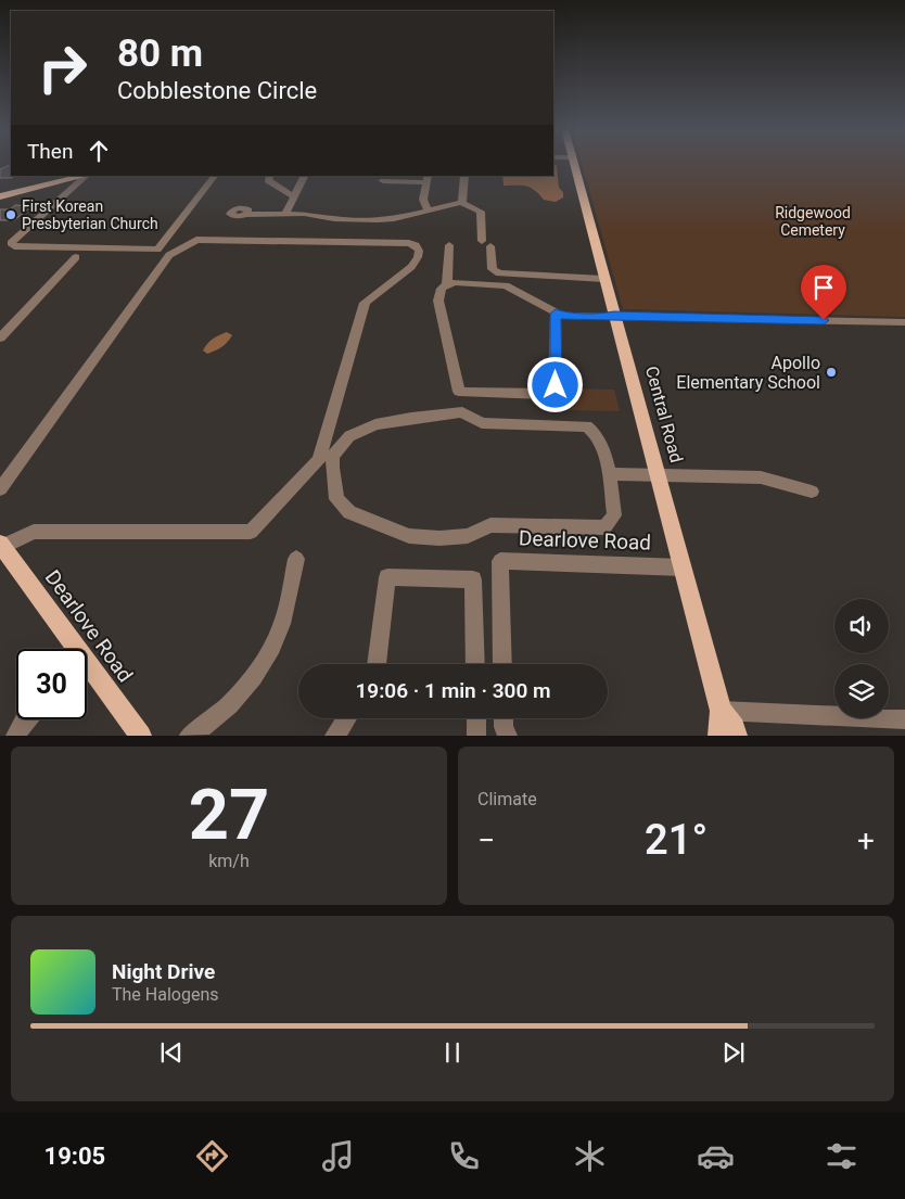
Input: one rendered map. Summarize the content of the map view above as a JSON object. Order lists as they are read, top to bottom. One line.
{"streets":{"main road":["Central Road","Dearlove Road"]},"crossings":[["Central Road","Dearlove Road"]],"parks":["Ridgewood Cemetery"],"places":["First Korean Presbyterian Church","Apollo Elementary School"],"page":{"turn":["80 m","Cobblestone Circle"],"then":"Then","limit":"30","trip":"19:06 · 1 min · 300 m","tile":[["27","km/h"],"Climate"],"heat":["−","21°","+"],"song":["Night Drive","The Halogens"],"tabs":"19:05"}}
